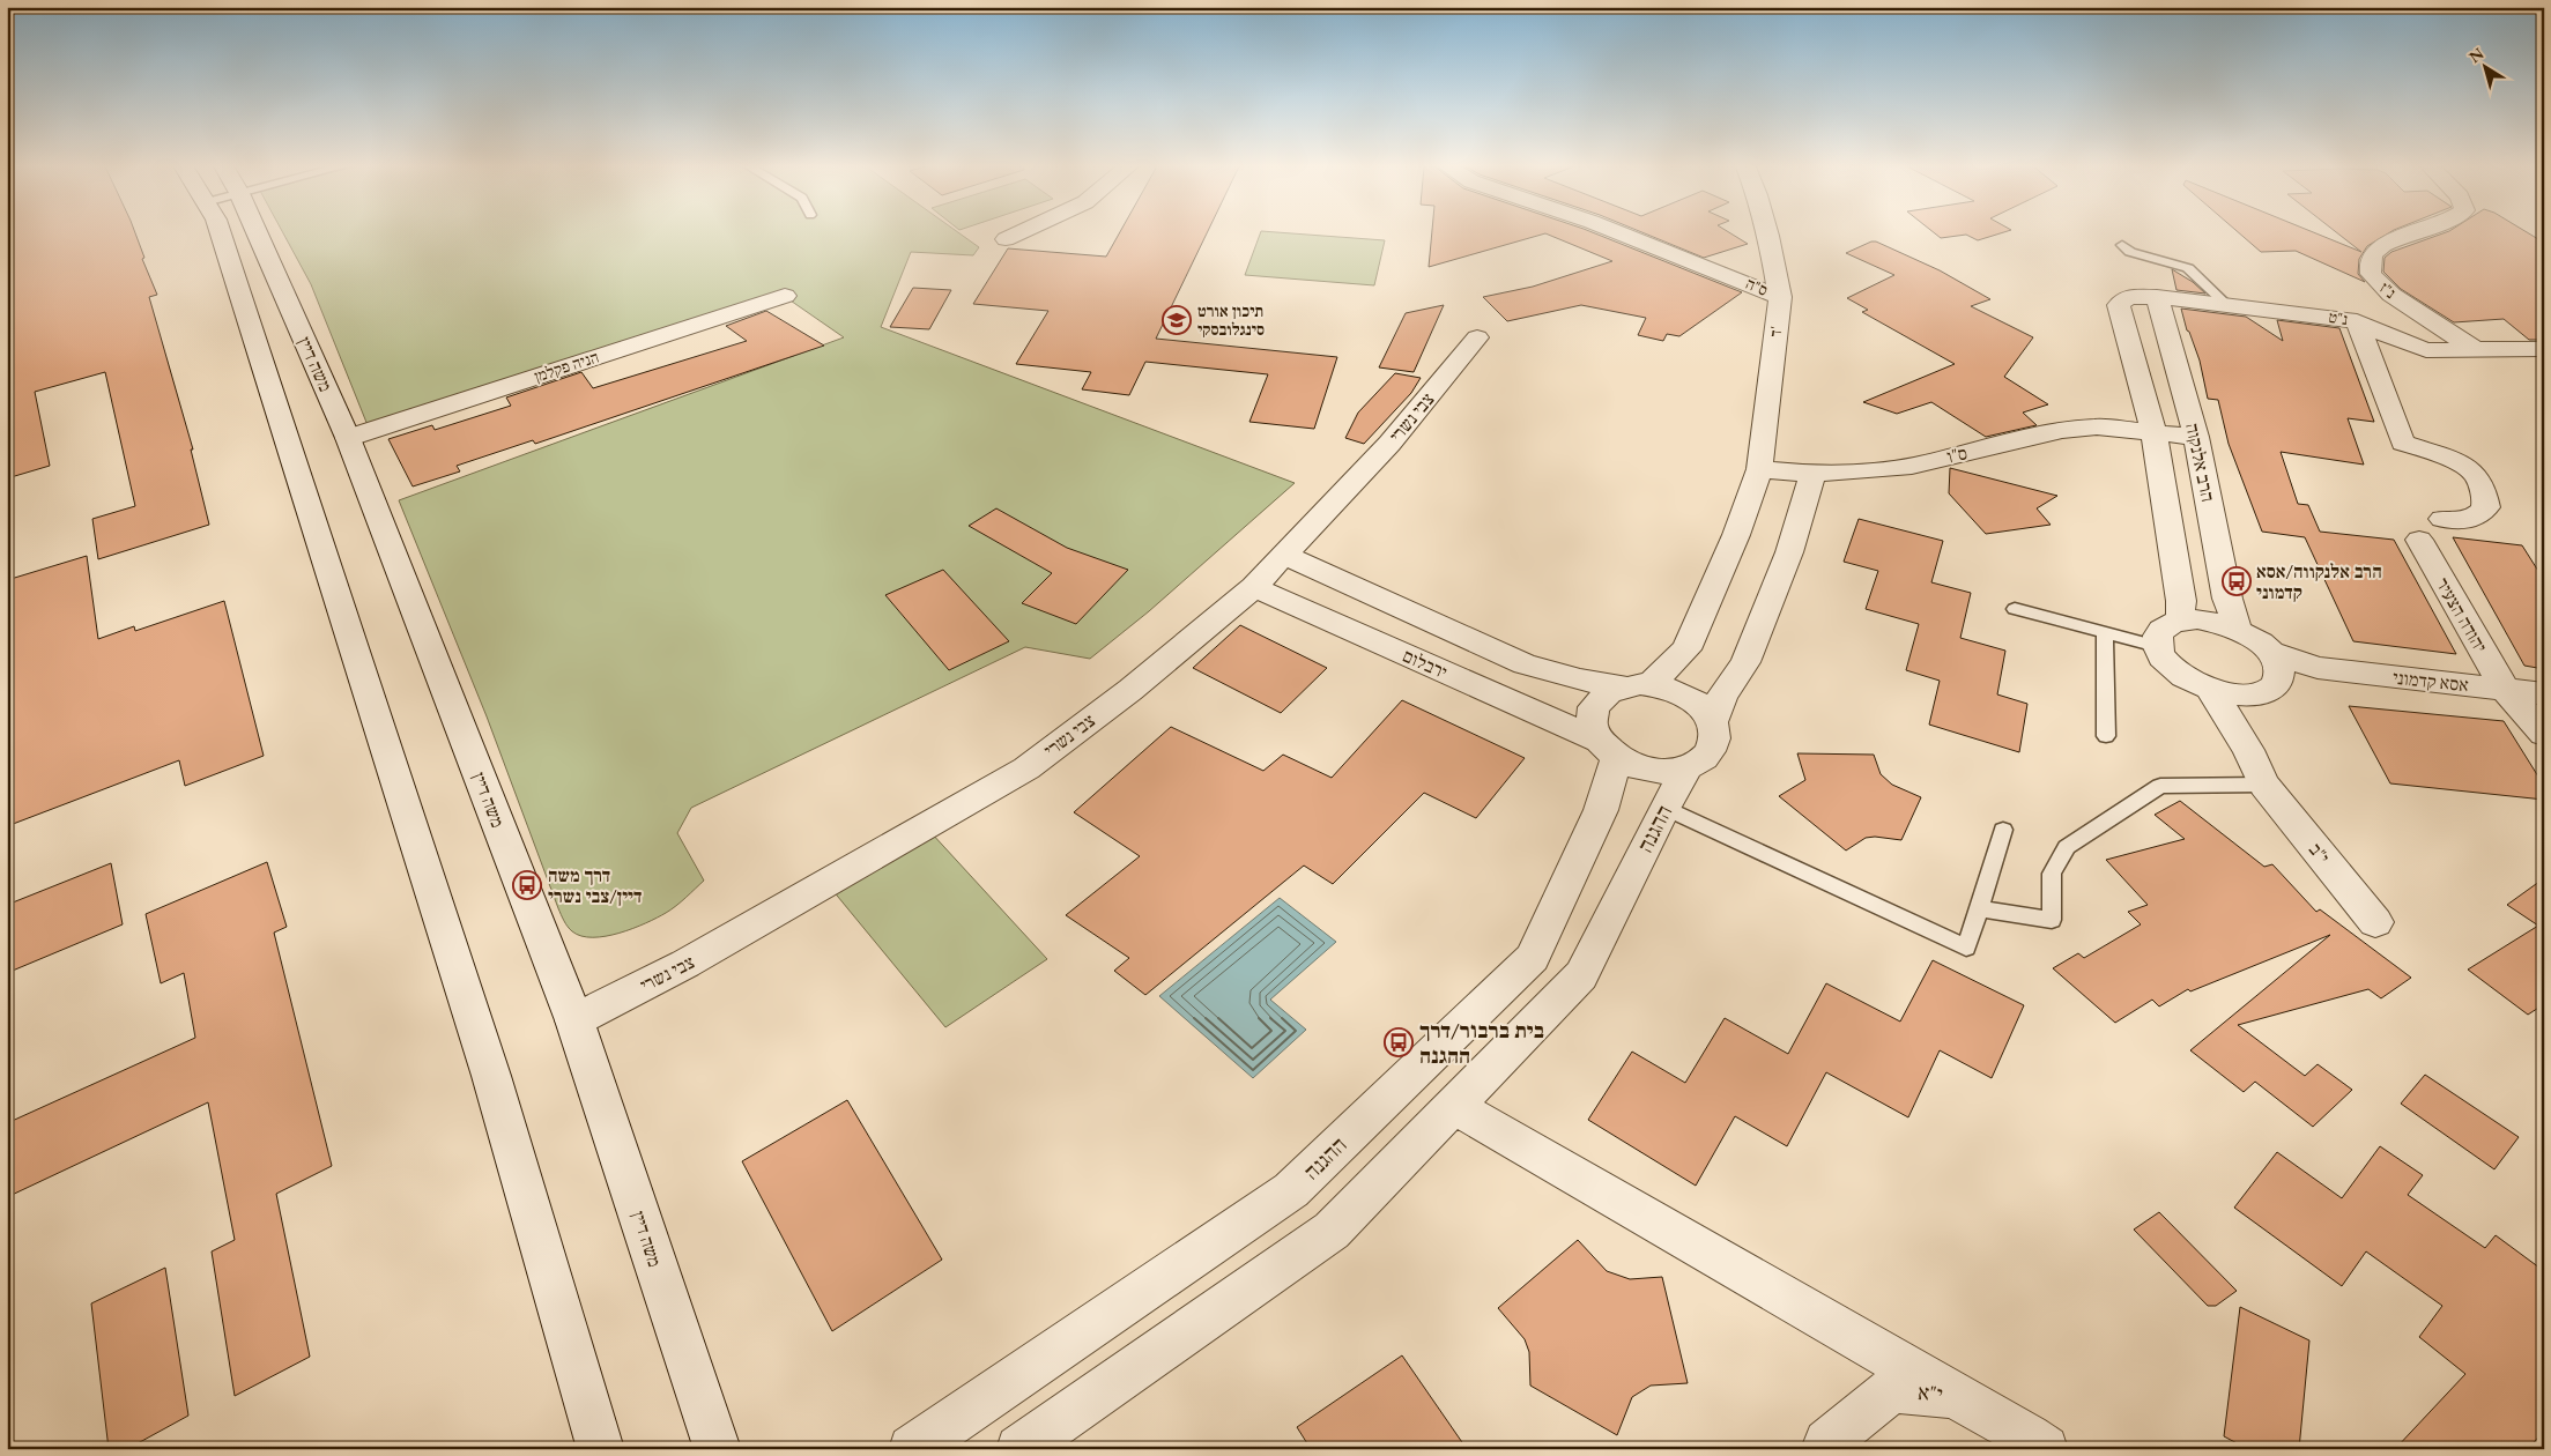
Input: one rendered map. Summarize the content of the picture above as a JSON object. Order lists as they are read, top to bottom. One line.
{"streets":{"street":["ס\"ה","נ\"ז","נ\"ט","ד'","משה דיין","הניה פקלמן","צבי נשרי","ס\"ו","הרב אלנקוה","יהודה הצעיר","ירבלום","אסא קדמוני","ההגנה","י\"ב","י\"א"]},"crossings":[["ס\"ה","ד'"],["נ\"ז","נ\"ט"],["נ\"ט","ס\"ו"],["נ\"ט","הרב אלנקוה"],["ד'","ס\"ו"],["משה דיין","הניה פקלמן"],["משה דיין","צבי נשרי"],["צבי נשרי","ירבלום"],["יהודה הצעיר","אסא קדמוני"],["ירבלום","ההגנה"]],"places":{"school or university":["תיכון אורט סינגלובסקי"],"bus stop":["הרב אלנקווה/אסא קדמוני","דרך משה דיין/צבי נשרי","בית ברבור/דרך ההגנה"]},"north":"top left"}
